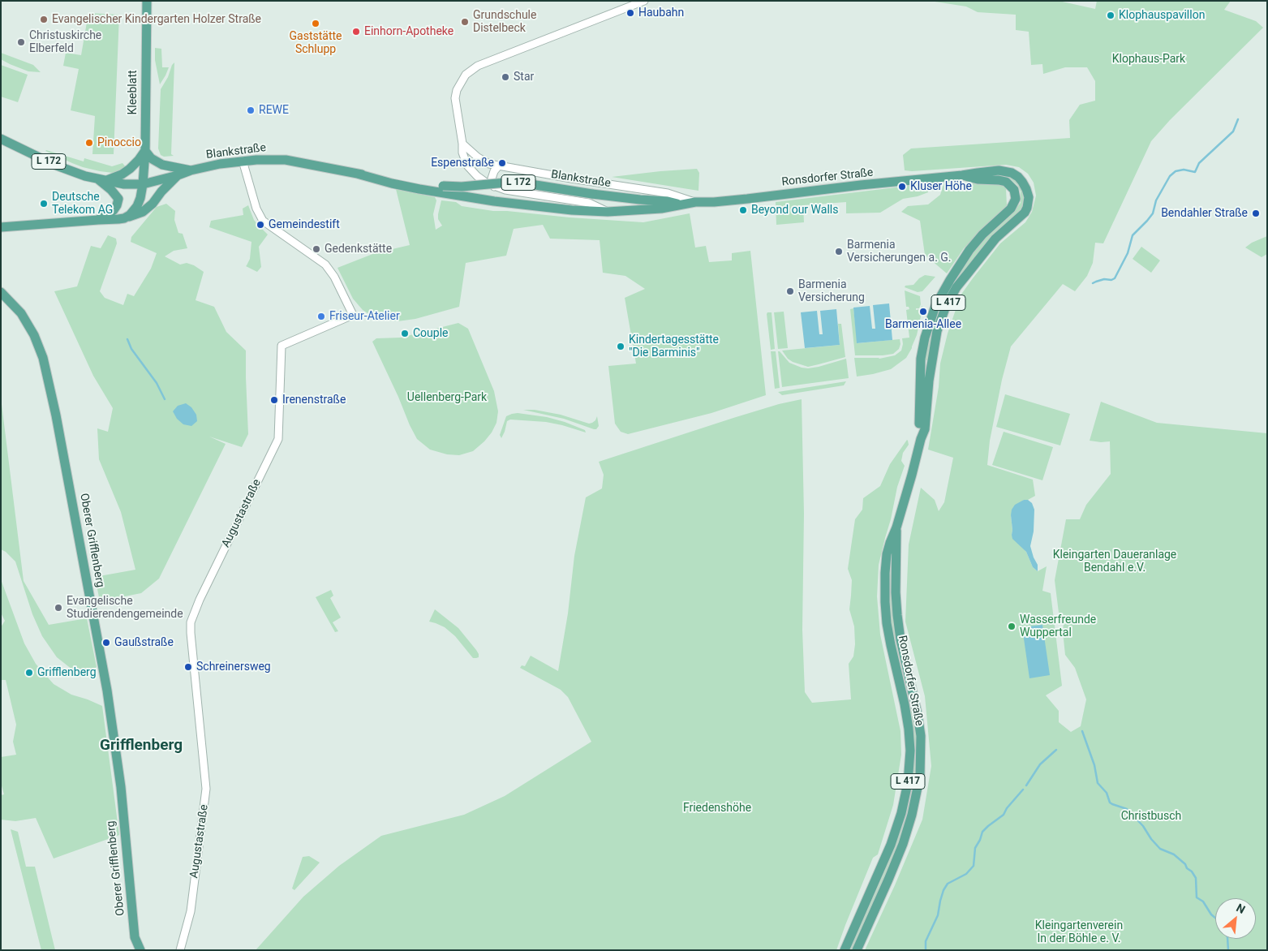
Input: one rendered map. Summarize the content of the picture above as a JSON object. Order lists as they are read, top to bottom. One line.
{"streets":{"main road":["Kleeblatt","Blankstraße","L 172","Ronsdorfer Straße","L 417","Oberer Grifflenberg"],"street":["Augustastraße"]},"crossings":[["Kleeblatt","Blankstraße"],["Kleeblatt","L 172"],["Blankstraße","L 172"],["Blankstraße","Ronsdorfer Straße"],["Blankstraße","Augustastraße"],["Ronsdorfer Straße","L 417"]],"districts":["Grifflenberg"],"parks":["Klophaus-Park","Uellenberg-Park","Kleingarten Daueranlage Bendahl e.V.","Friedenshöhe","Christbusch","Kleingartenverein In der Böhle e. V."],"places":["Haubahn","Klophauspavillon","Evangelischer Kindergarten Holzer Straße","Grundschule Distelbeck","Gaststätte Schlupp","Einhorn-Apotheke","Christuskirche Elberfeld","Star","REWE","Pinoccio","Espenstraße","Kluser Höhe","Deutsche Telekom AG","Beyond our Walls","Bendahler Straße","Gemeindestift","Gedenkstätte","Barmenia Versicherungen a. G.","Barmenia Versicherung","Barmenia-Allee","Friseur-Atelier","Couple","Kindertagesstätte \"Die Barminis\"","Irenenstraße","Evangelische Studierendengemeinde","Wasserfreunde Wuppertal","Gaußstraße","Schreinersweg","Grifflenberg"],"north":"top right"}
